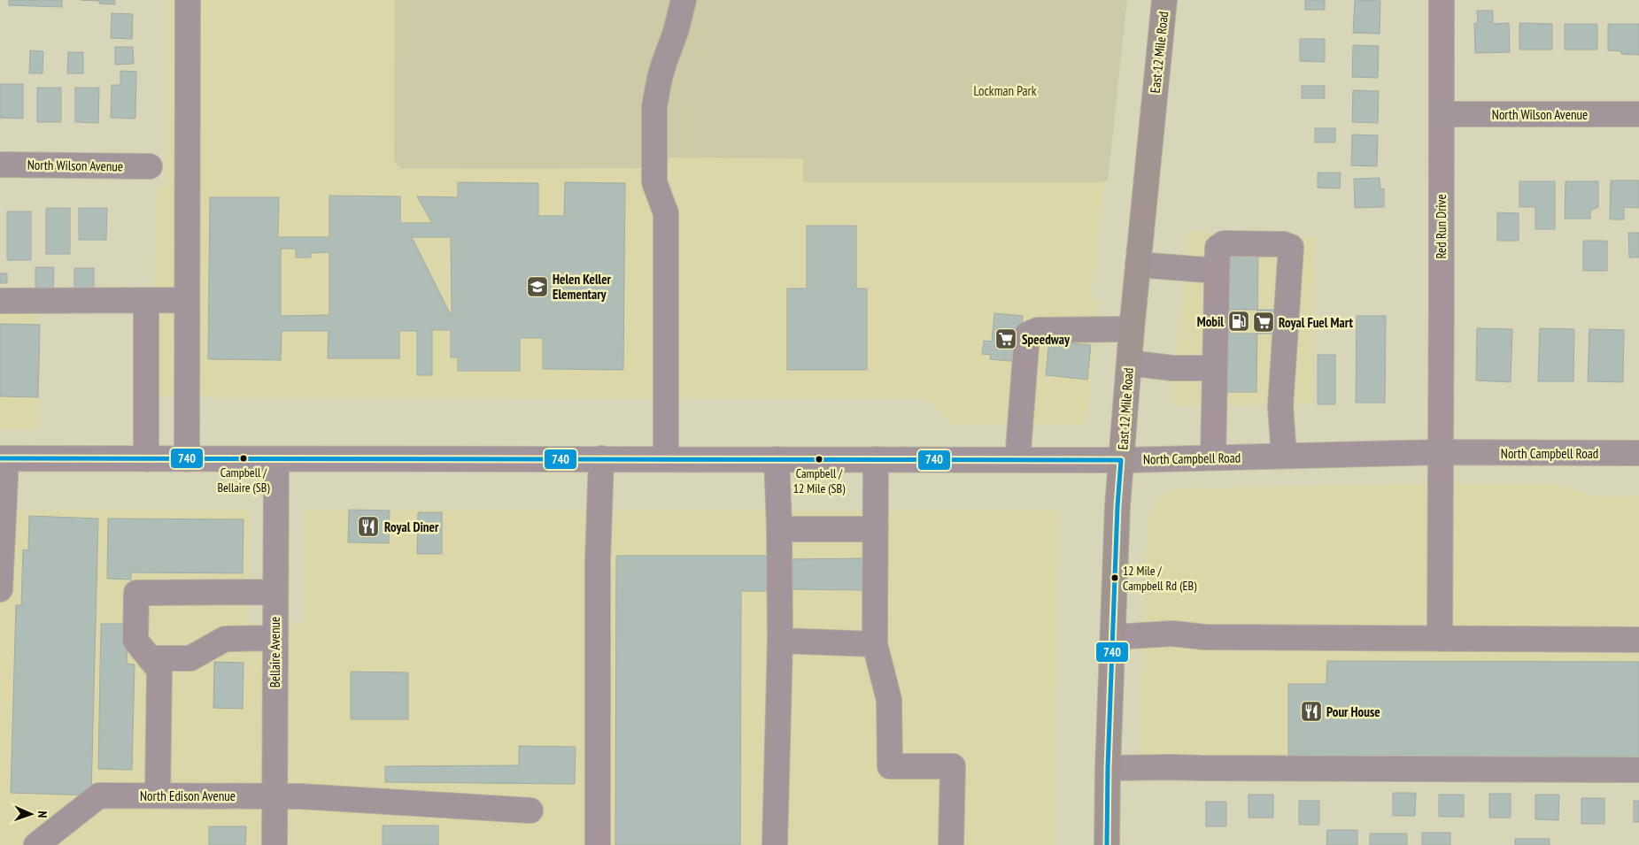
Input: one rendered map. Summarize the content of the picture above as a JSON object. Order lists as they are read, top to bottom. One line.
{"streets":{"main road":["East 12 Mile Road"],"street":["North Wilson Avenue","Red Run Drive","North Campbell Road","Bellaire Avenue","North Edison Avenue"]},"crossings":[["East 12 Mile Road","North Campbell Road"],["North Wilson Avenue","Red Run Drive"],["Red Run Drive","North Campbell Road"],["North Campbell Road","Bellaire Avenue"],["Bellaire Avenue","North Edison Avenue"]],"parks":["Lockman Park"],"places":{"school or university":["Helen Keller Elementary"],"fuel station":["Mobil"],"supermarket":["Royal Fuel Mart","Speedway"],"other":["Campbell / Bellaire (SB)","Campbell / 12 Mile (SB)","12 Mile / Campbell Rd (EB)"],"restaurant":["Royal Diner","Pour House"]},"lines":["transit line 740"],"north":"right"}
